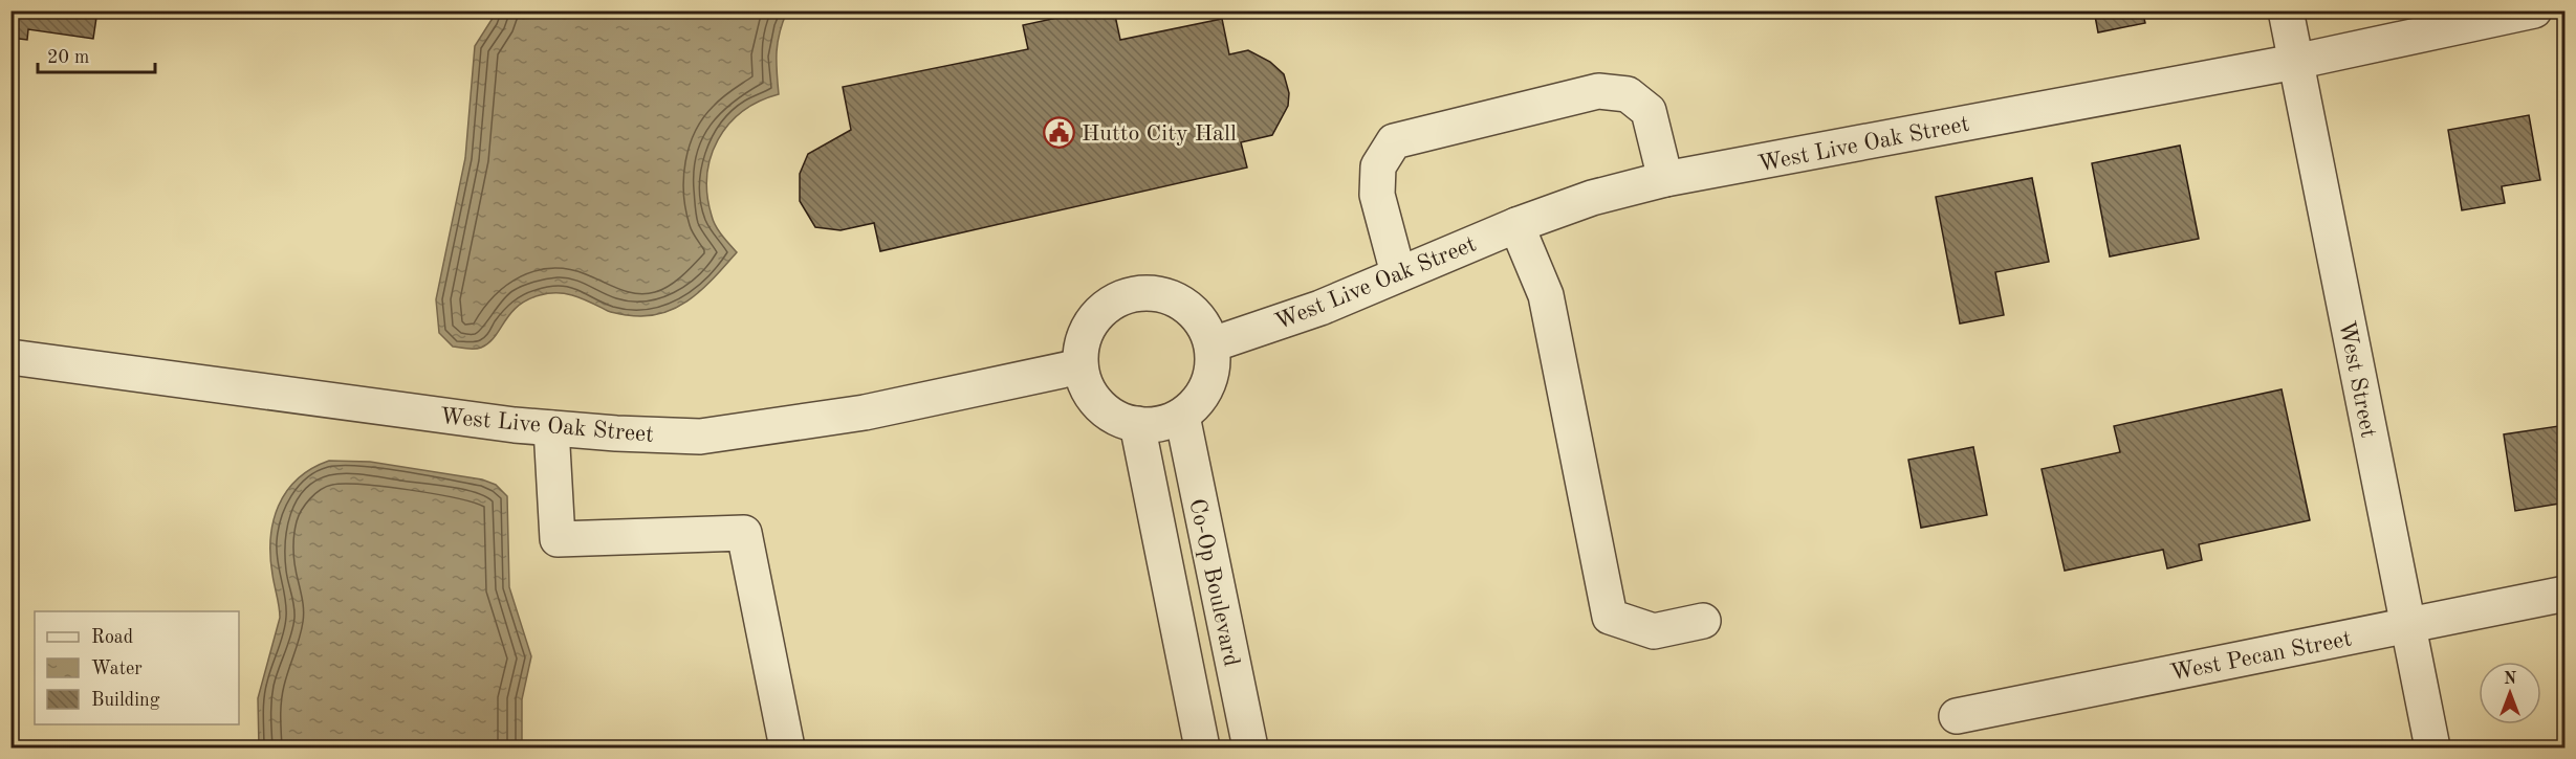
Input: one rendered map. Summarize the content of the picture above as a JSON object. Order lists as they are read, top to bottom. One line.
{"streets":{"street":["West Live Oak Street","West Street","Co-Op Boulevard","West Pecan Street"]},"crossings":[["West Live Oak Street","West Street"],["West Live Oak Street","Co-Op Boulevard"],["West Street","West Pecan Street"]],"places":{"public building":["Hutto City Hall"]},"legend":["Road","Water","Building"],"scale_bar":"20 m","north":"top"}
